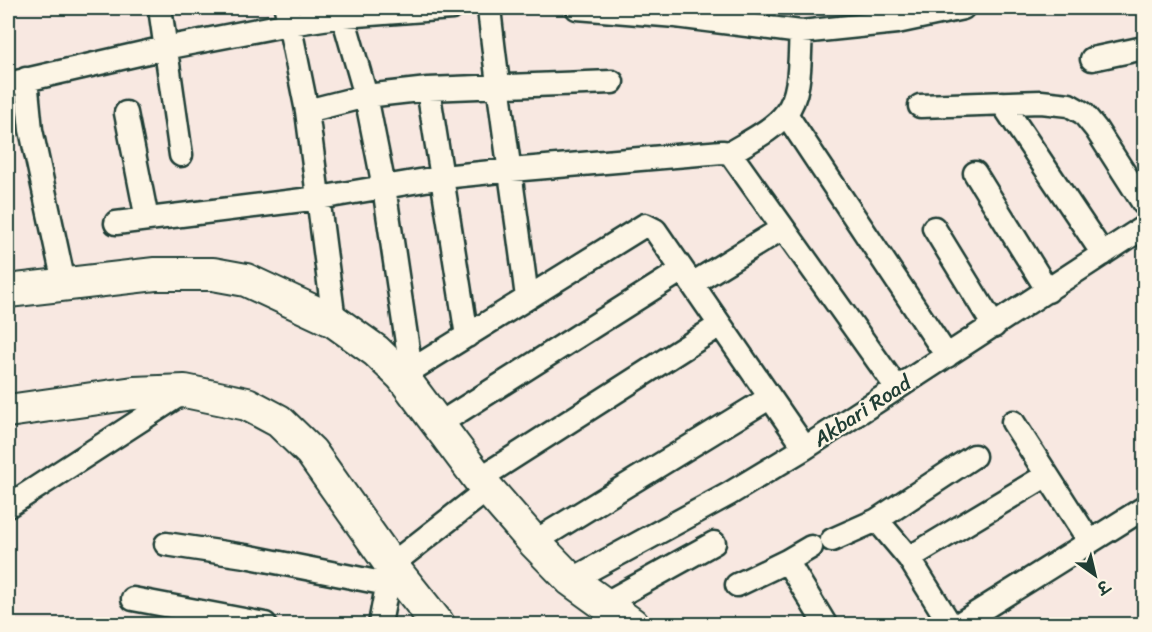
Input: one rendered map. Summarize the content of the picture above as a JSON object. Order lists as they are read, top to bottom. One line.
{"streets":{"street":["Akbari Road"]},"north":"bottom right"}
